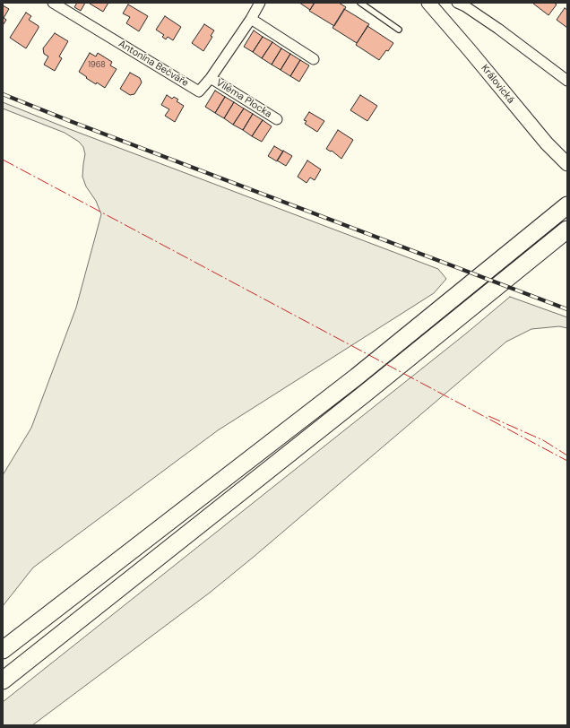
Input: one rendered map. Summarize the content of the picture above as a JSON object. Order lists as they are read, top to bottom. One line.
{"streets":{"main road":["Královická"],"street":["Antonína Bečváře","Viléma Plocka"]},"crossings":[["Antonína Bečváře","Viléma Plocka"]],"house_numbers":["1968"]}
